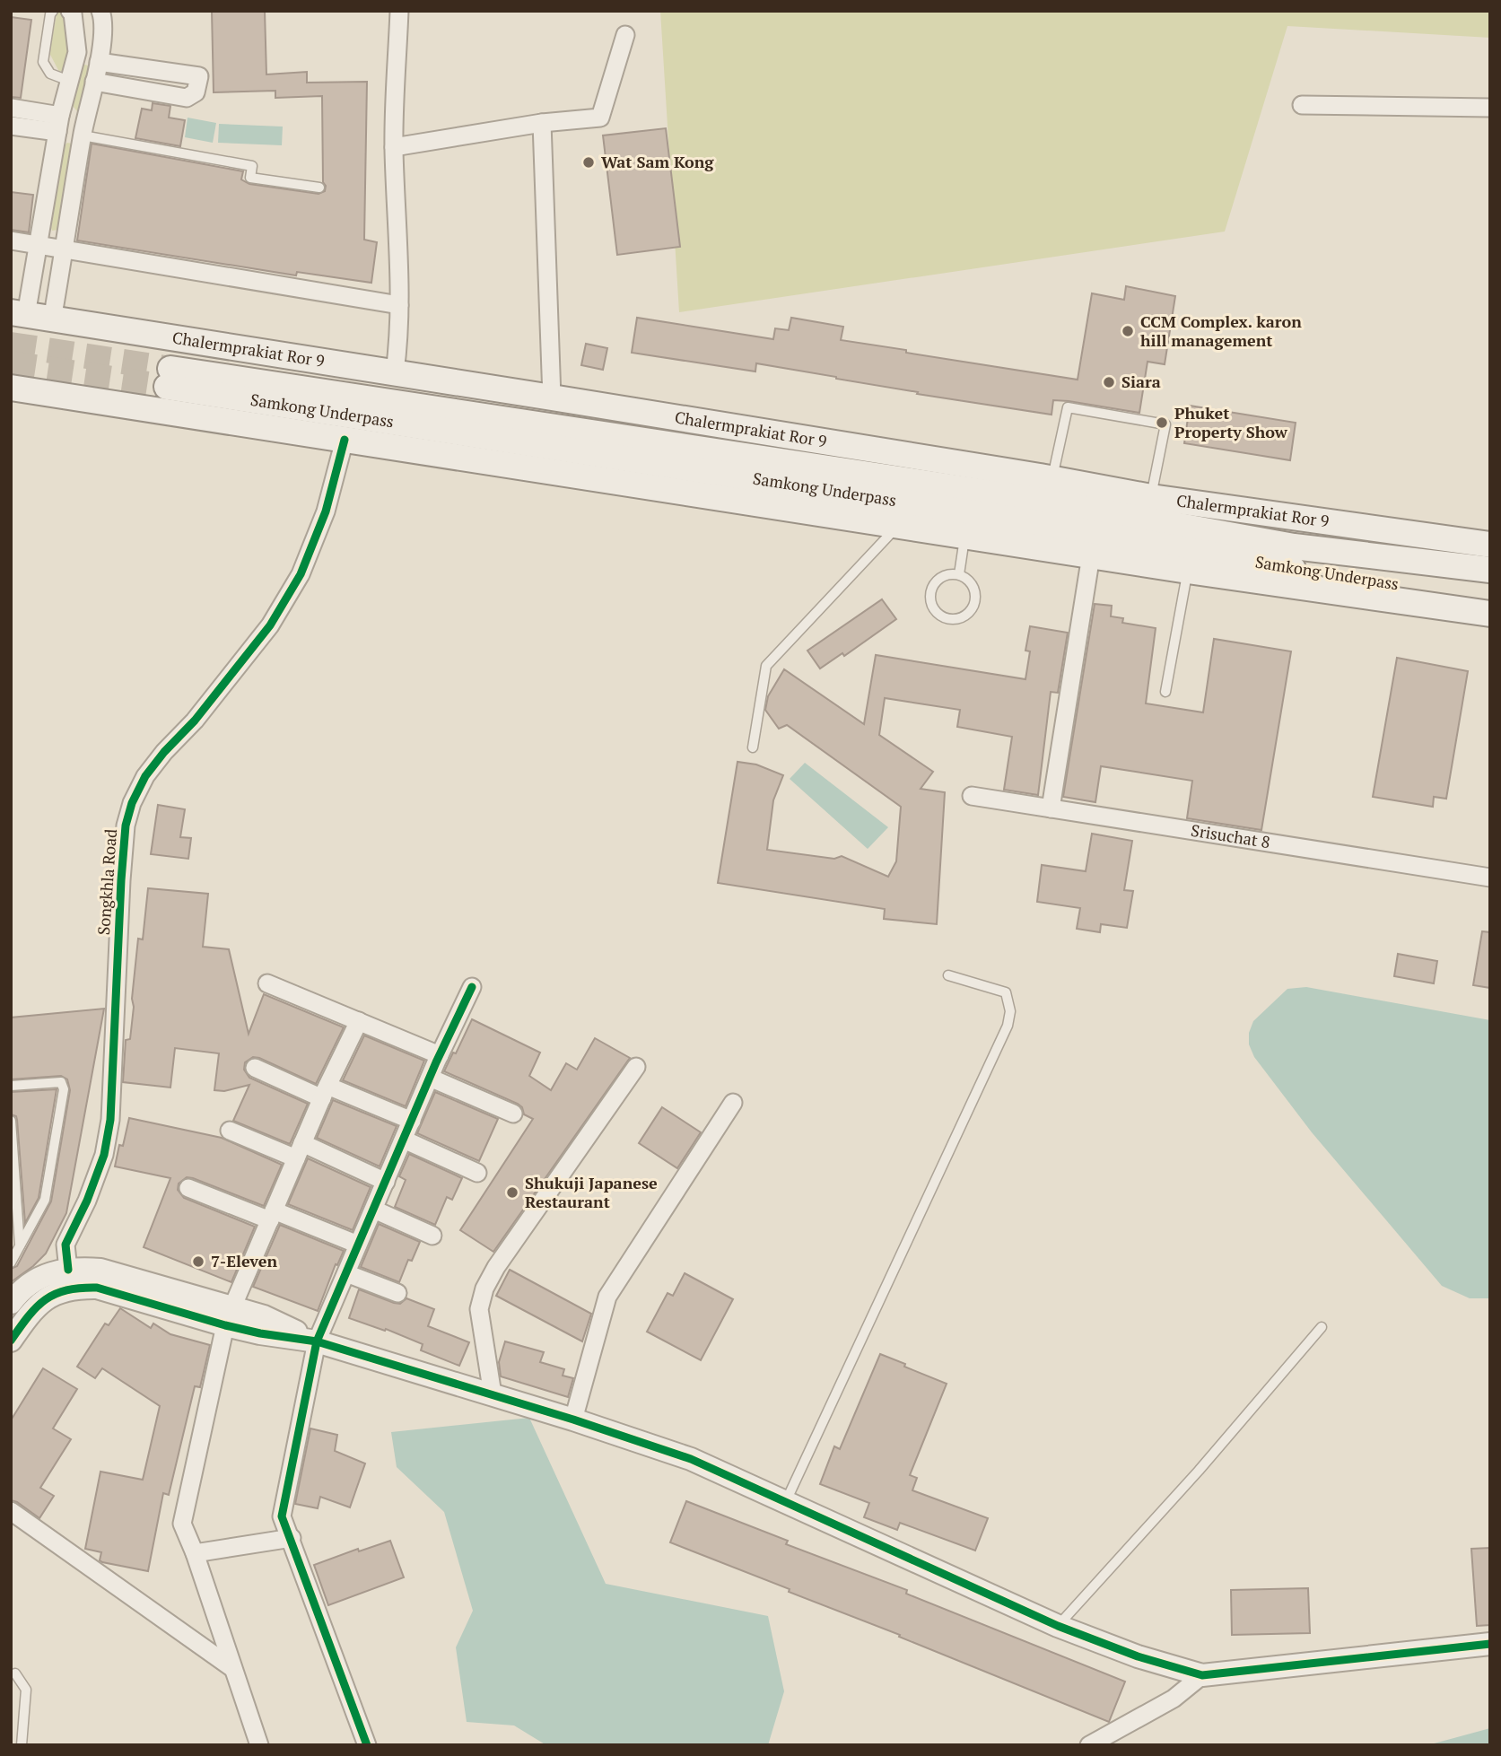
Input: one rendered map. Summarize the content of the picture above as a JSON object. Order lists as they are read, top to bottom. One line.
{"streets":{"main road":["Chalermprakiat Ror 9","Samkong Underpass"],"street":["Srisuchat 8","Songkhla Road"]},"crossings":[["Chalermprakiat Ror 9","Samkong Underpass"]],"places":["Wat Sam Kong","CCM Complex. karon hill management","Siara","Phuket Property Show","Shukuji Japanese Restaurant","7-Eleven"]}
